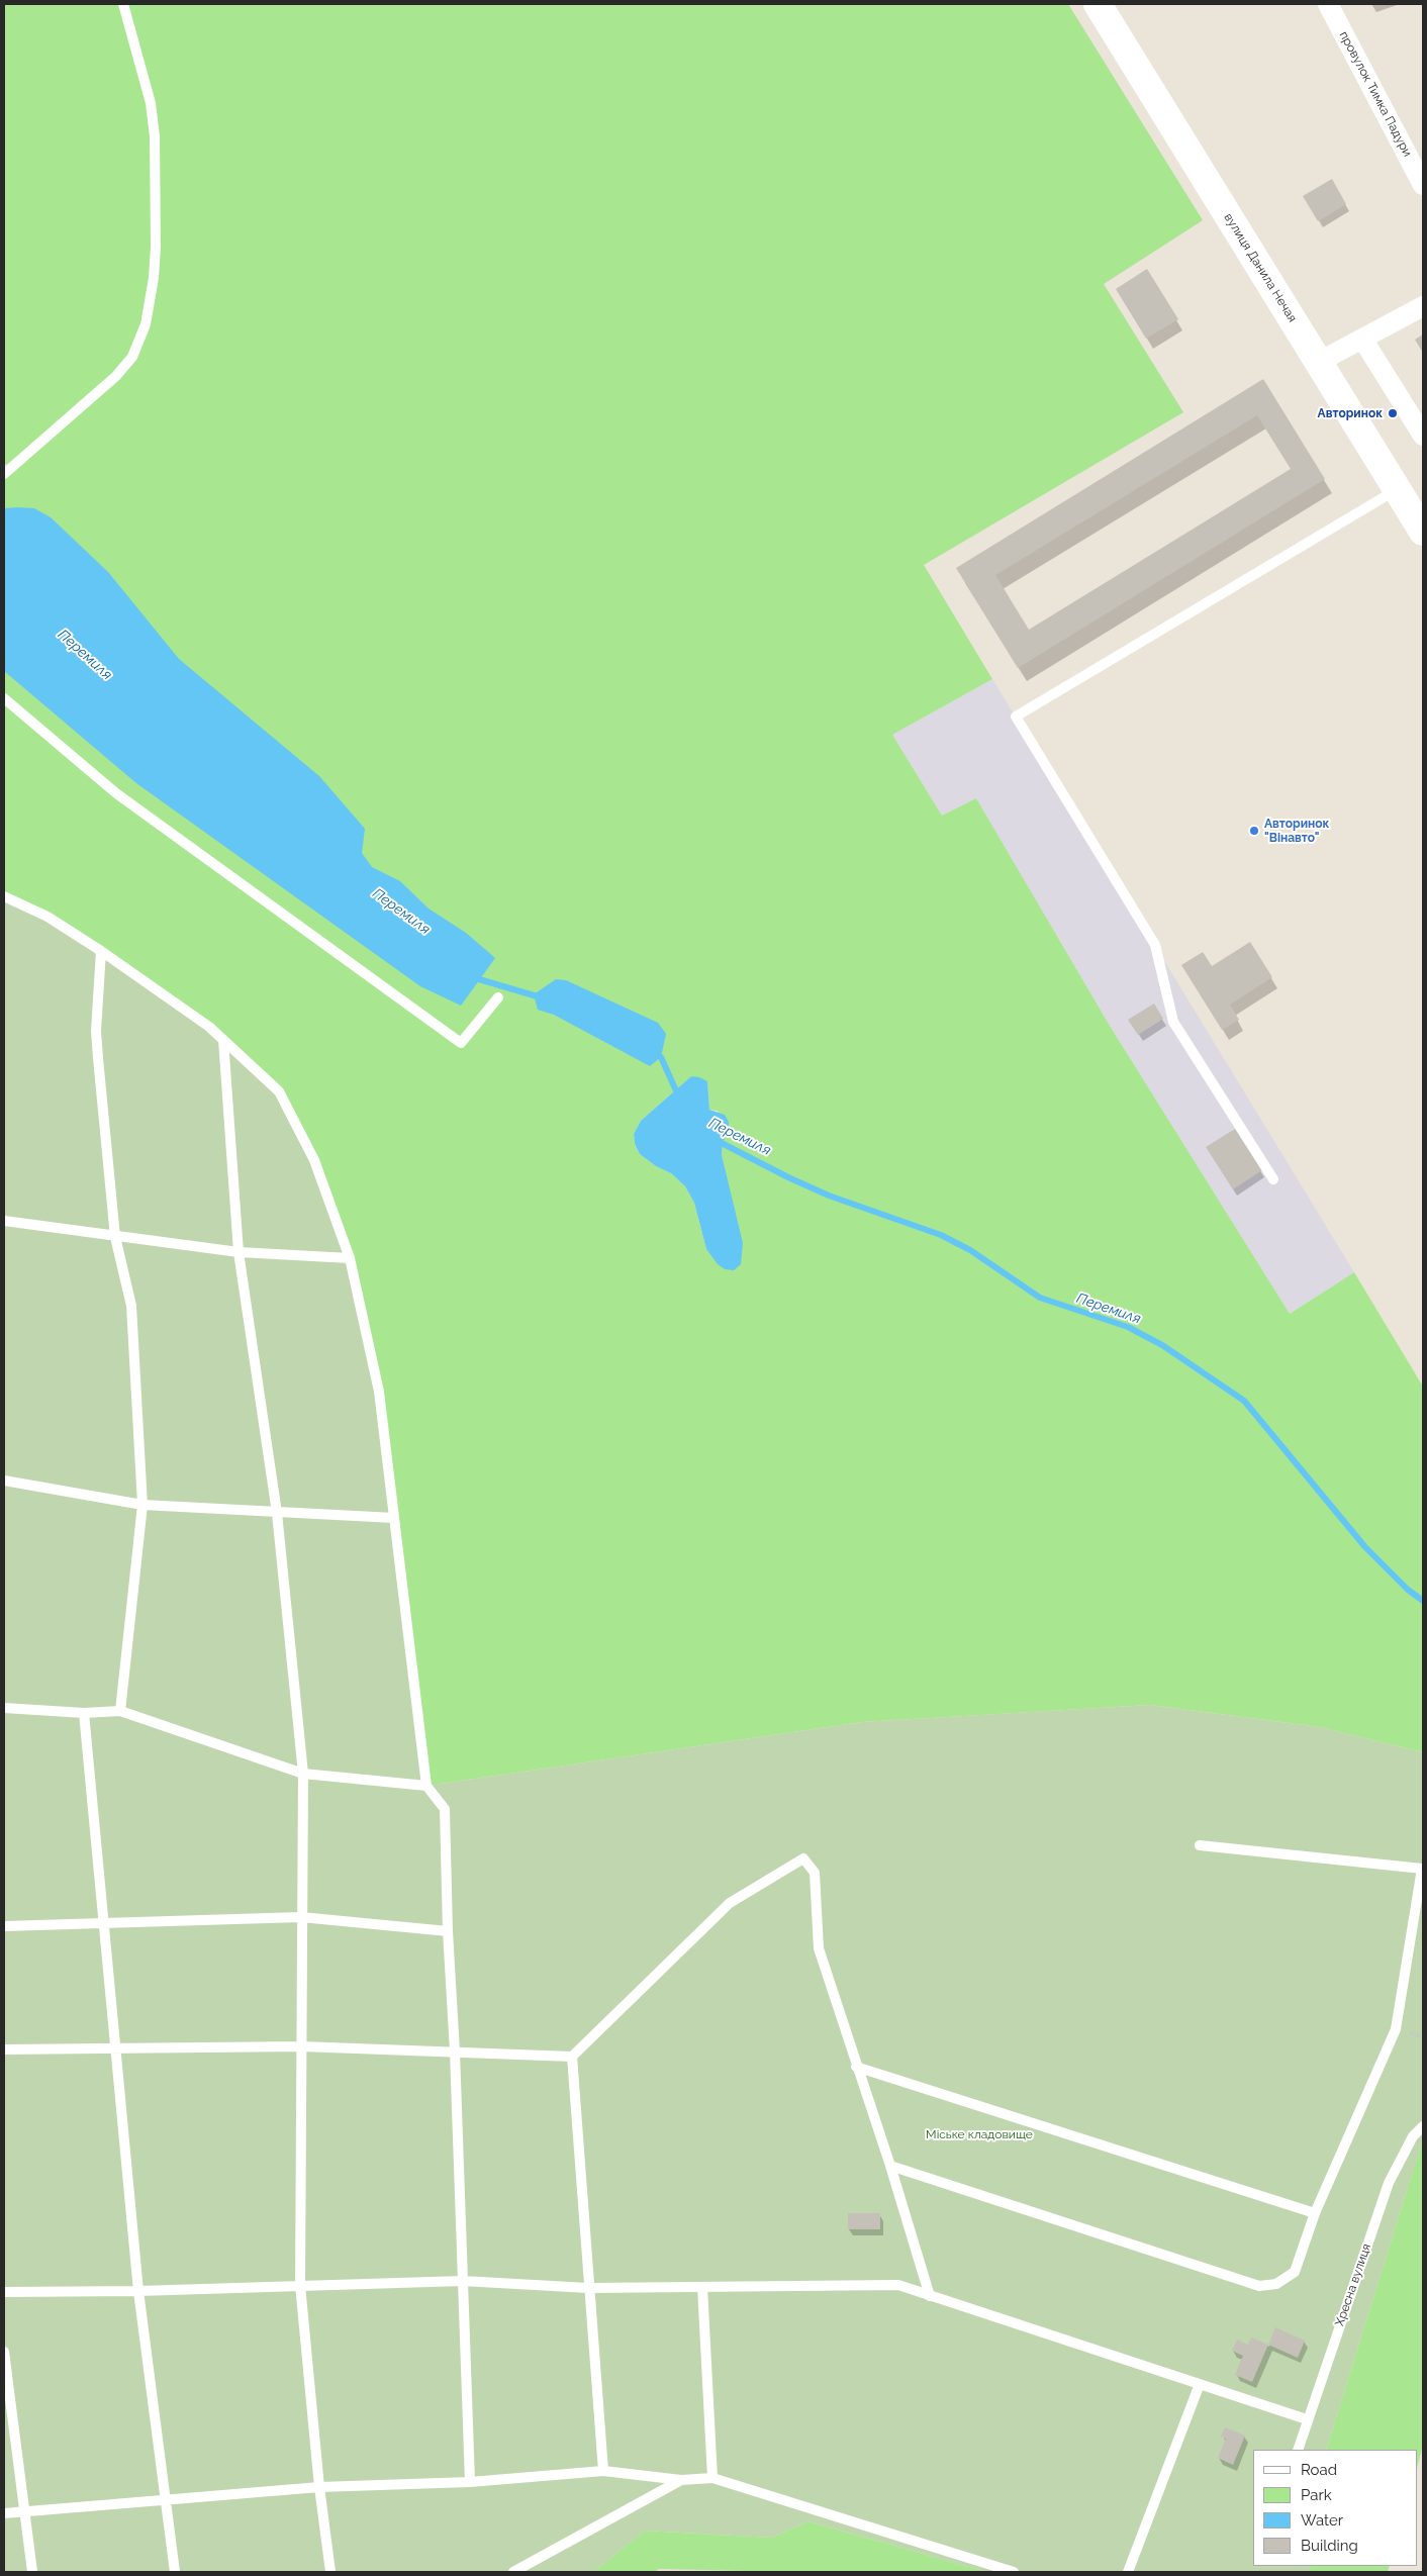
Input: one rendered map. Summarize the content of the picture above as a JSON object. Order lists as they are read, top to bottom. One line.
{"streets":{"main road":["вулиця Данила Нечая"],"street":["провулок Тимка Падури"],"lane":["Хресна вулиця"]},"water":["Перемиля"],"parks":["Міське кладовище"],"places":["Авторинок","Авторинок \"Вінавто\""],"legend":["Road","Park","Water","Building"]}
